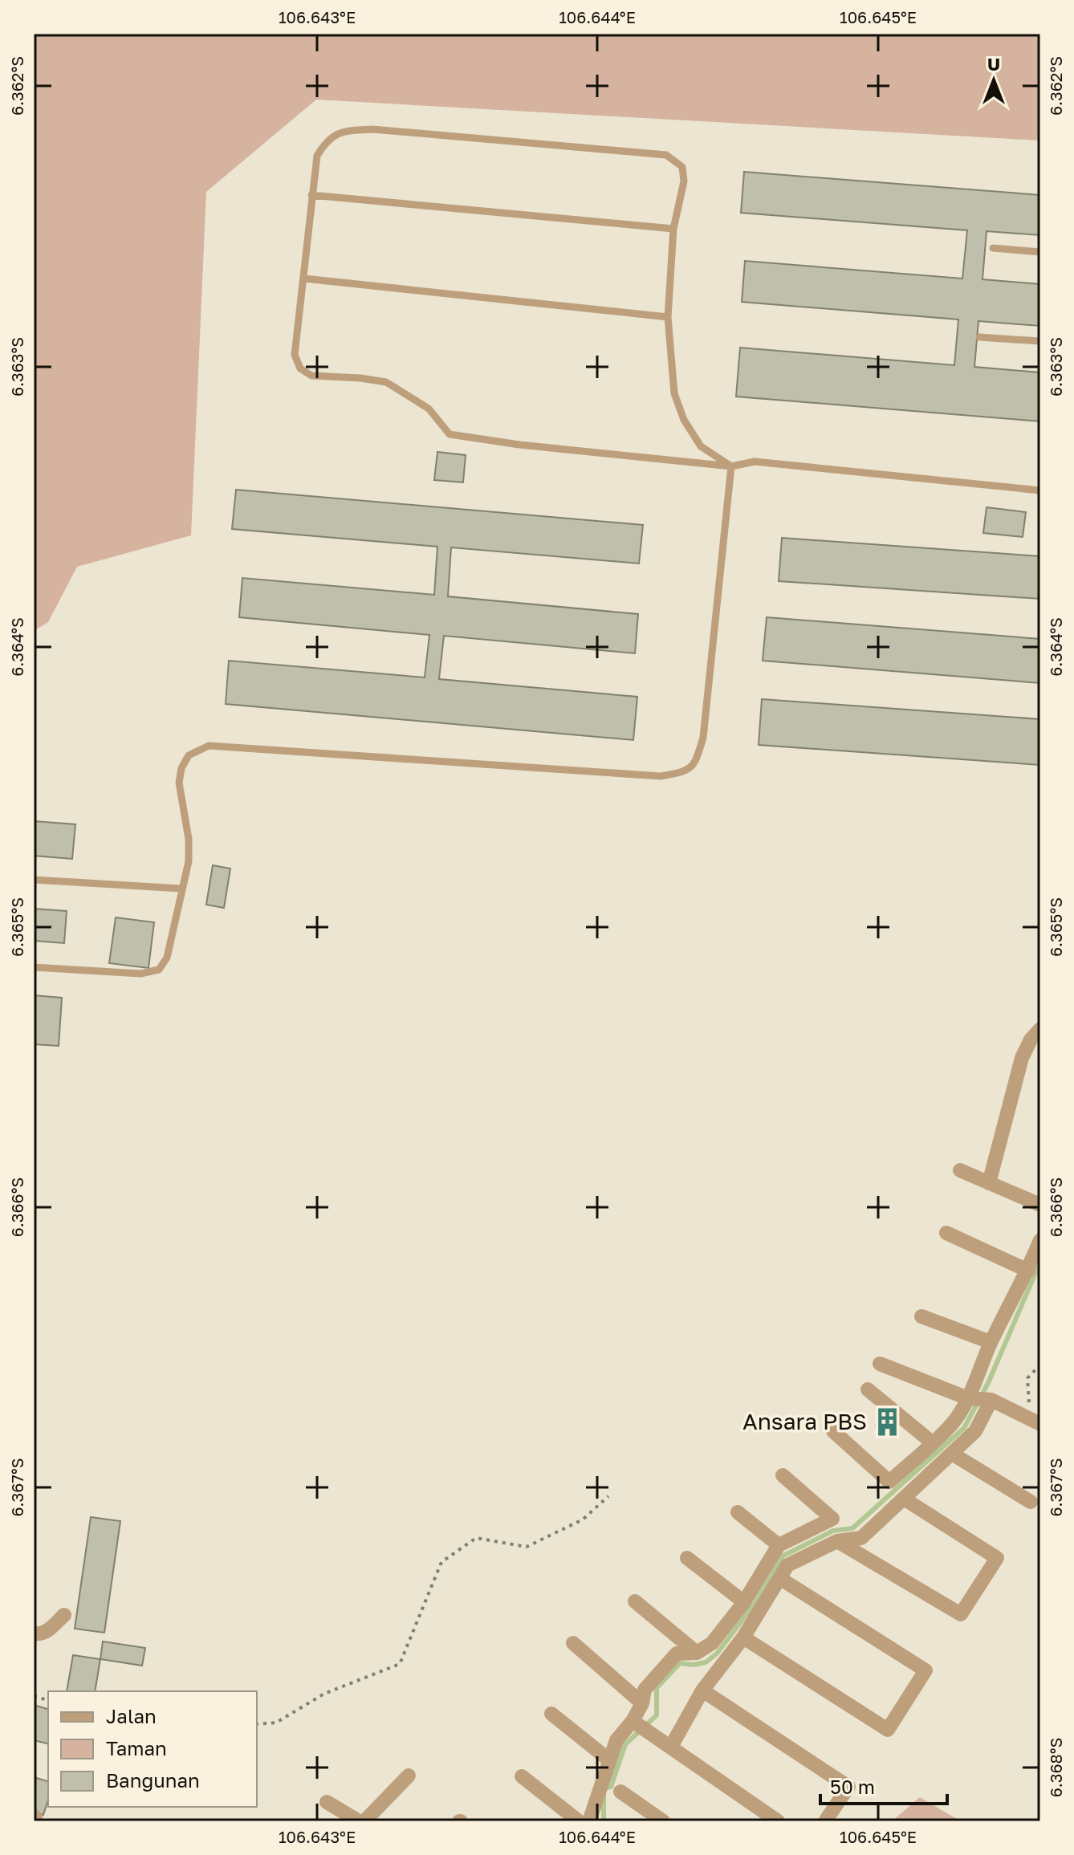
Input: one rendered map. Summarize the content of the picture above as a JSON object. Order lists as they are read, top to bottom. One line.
{"places":{"building":["Ansara PBS"]},"legend":["Jalan","Taman","Bangunan"],"scale_bar":"50 m","north":"top","coordinates":["106.643°E","106.644°E","106.645°E","6.362°S","6.363°S","6.364°S","6.365°S","6.366°S","6.367°S","6.368°S"]}
